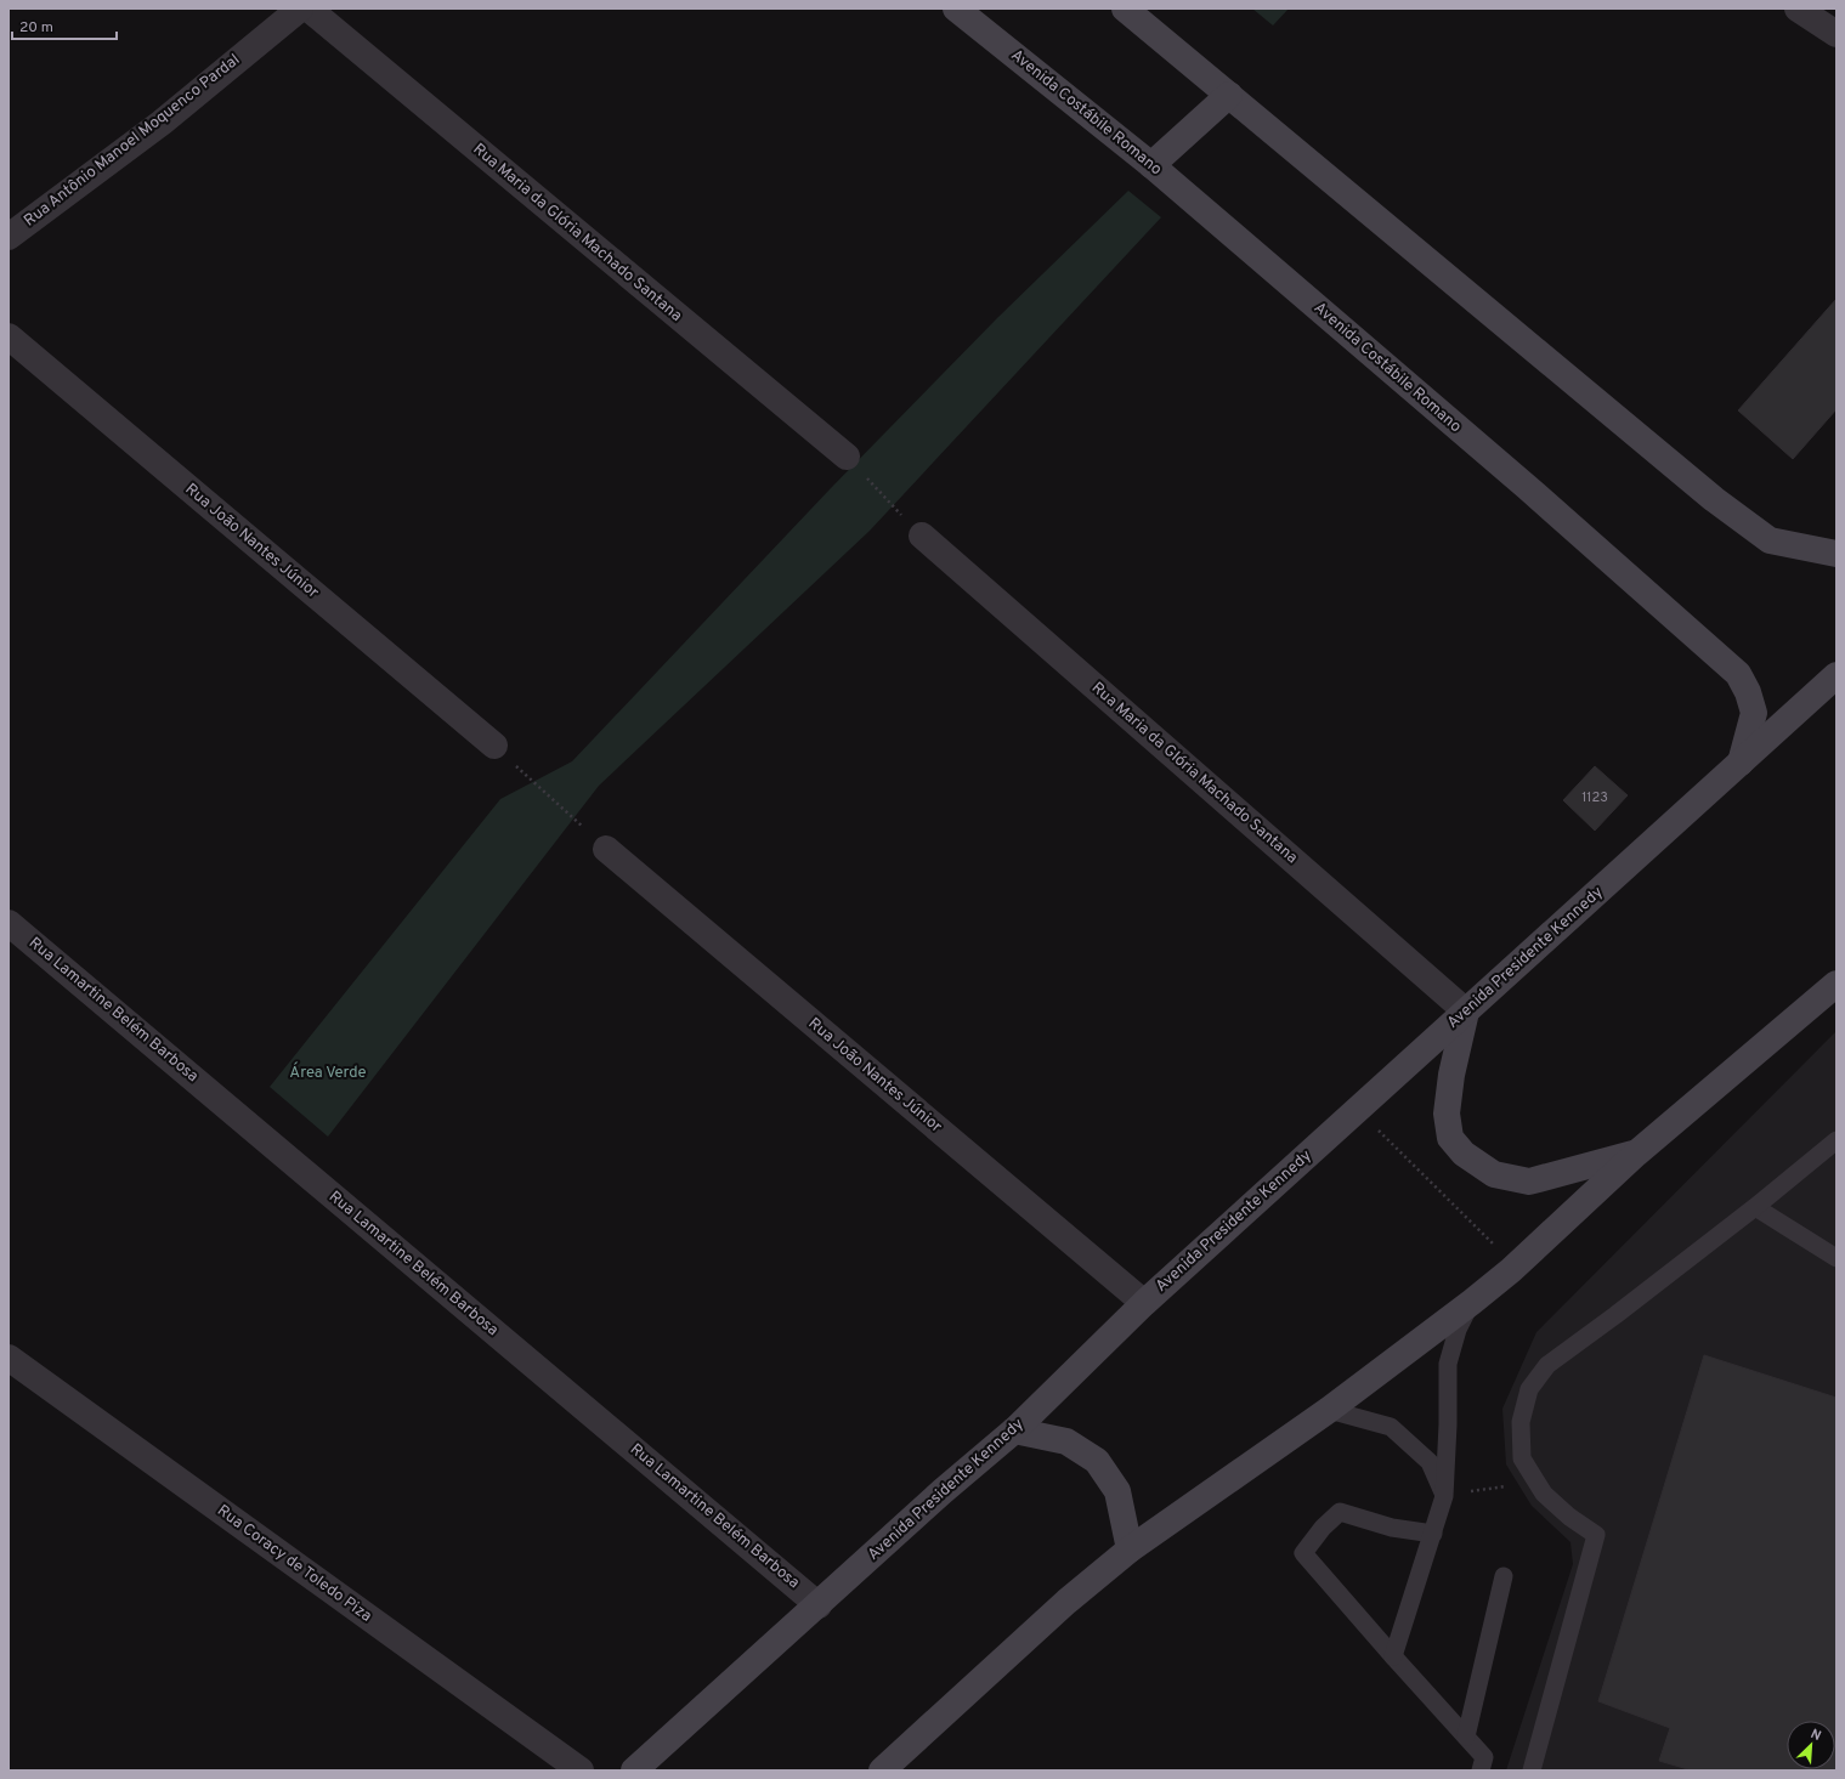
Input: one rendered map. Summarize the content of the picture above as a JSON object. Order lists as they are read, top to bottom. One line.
{"streets":{"main road":["Avenida Costábile Romano","Avenida Presidente Kennedy"],"street":["Rua Antônio Manoel Moquenco Pardal","Rua Maria da Glória Machado Santana","Rua João Nantes Júnior","Rua Lamartine Belém Barbosa","Rua Coracy de Toledo Piza"]},"crossings":[["Avenida Costábile Romano","Avenida Presidente Kennedy"],["Rua Maria da Glória Machado Santana","Avenida Presidente Kennedy"],["Rua João Nantes Júnior","Avenida Presidente Kennedy"],["Avenida Presidente Kennedy","Rua Lamartine Belém Barbosa"]],"parks":["Área Verde"],"house_numbers":["1123"],"scale_bar":"20 m","north":"top right"}
